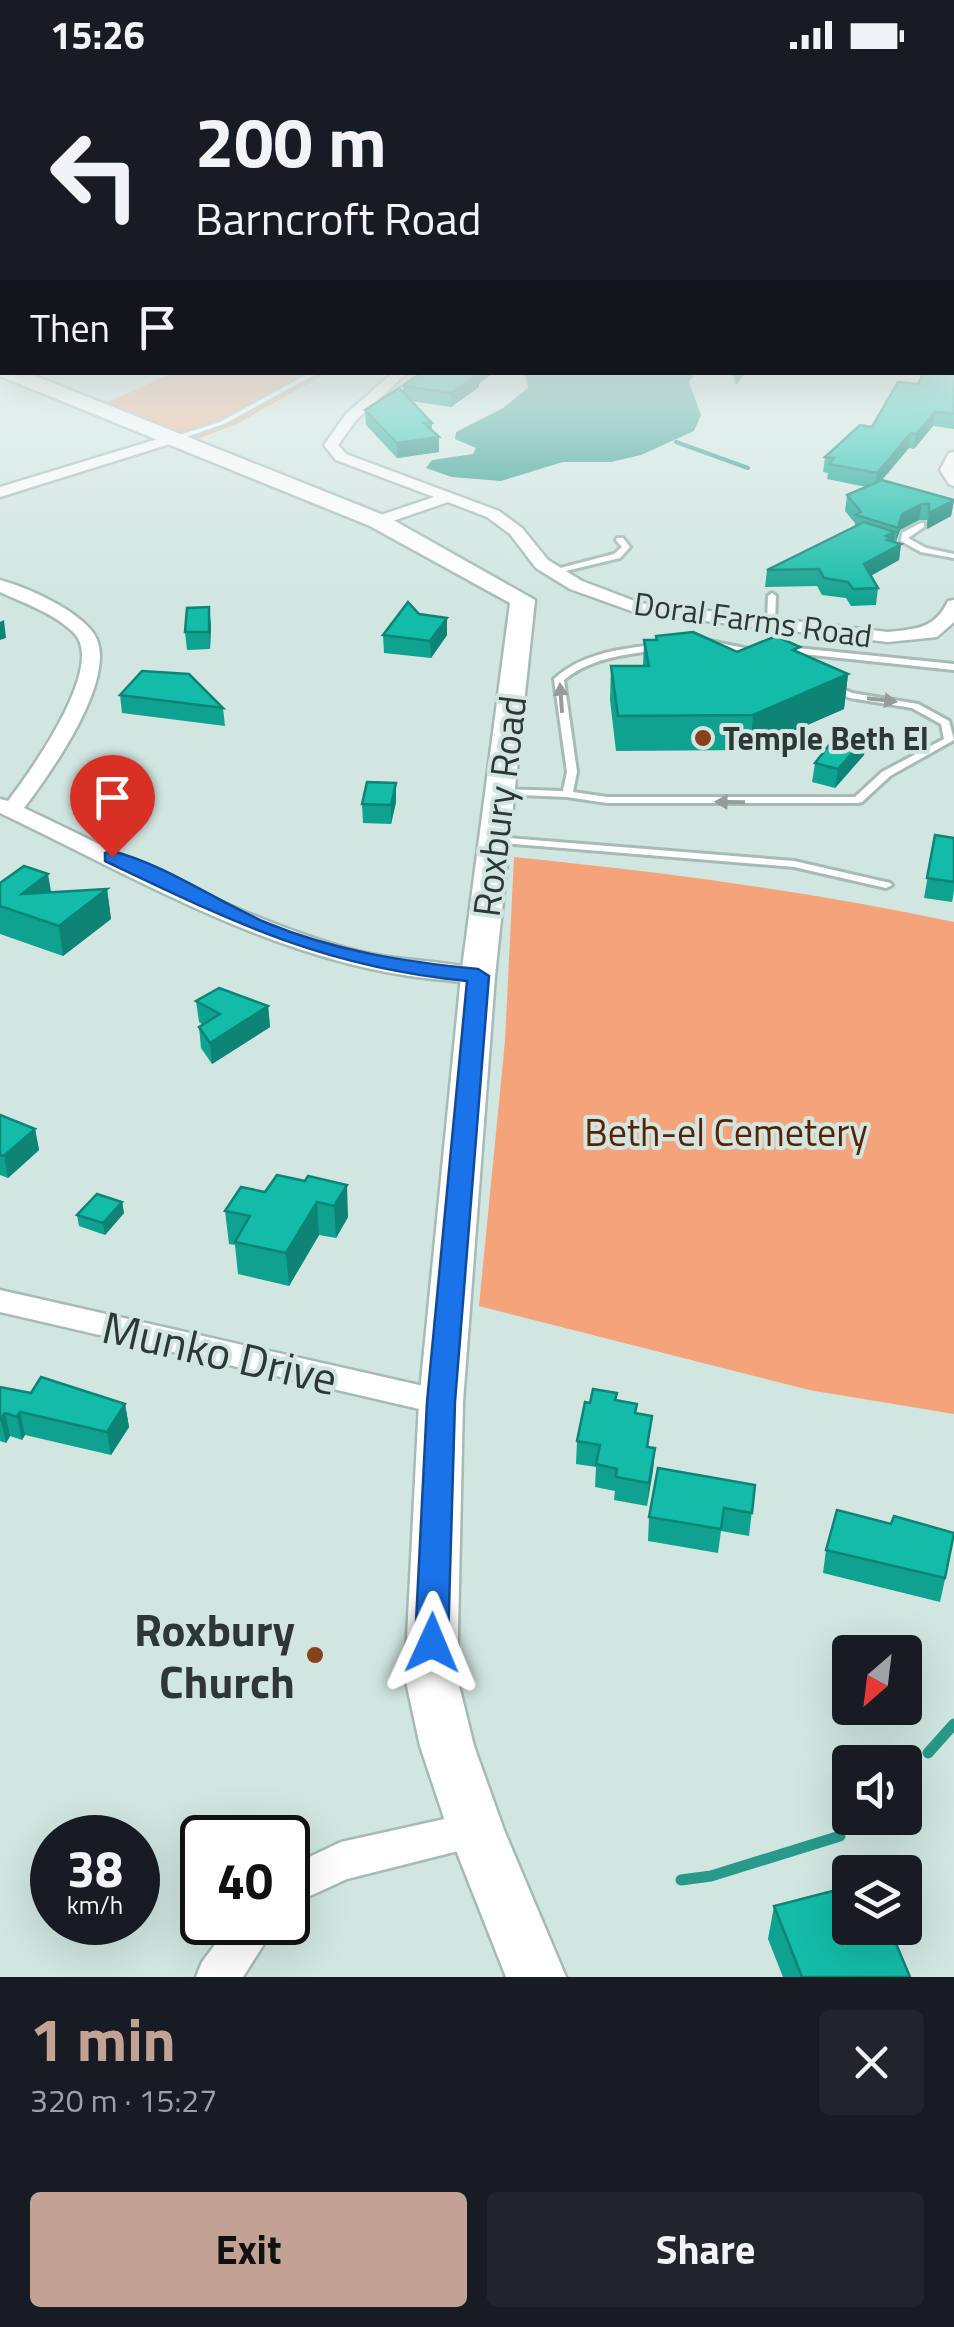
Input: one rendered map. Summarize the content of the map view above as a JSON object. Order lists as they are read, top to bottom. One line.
{"streets":{"street":["Doral Farms Road","Roxbury Road","Munko Drive"]},"crossings":[["Roxbury Road","Munko Drive"]],"parks":["Beth-el Cemetery"],"places":["Temple Beth El","Roxbury Church"],"north":"bottom left","page":{"status":"15:26","turn":["200 m","Barncroft Road"],"then":"Then","speed":"38 km/h","limit":"40","heading":["1 min","320 m · 15:27"],"buttons":["Exit","Share"]}}
